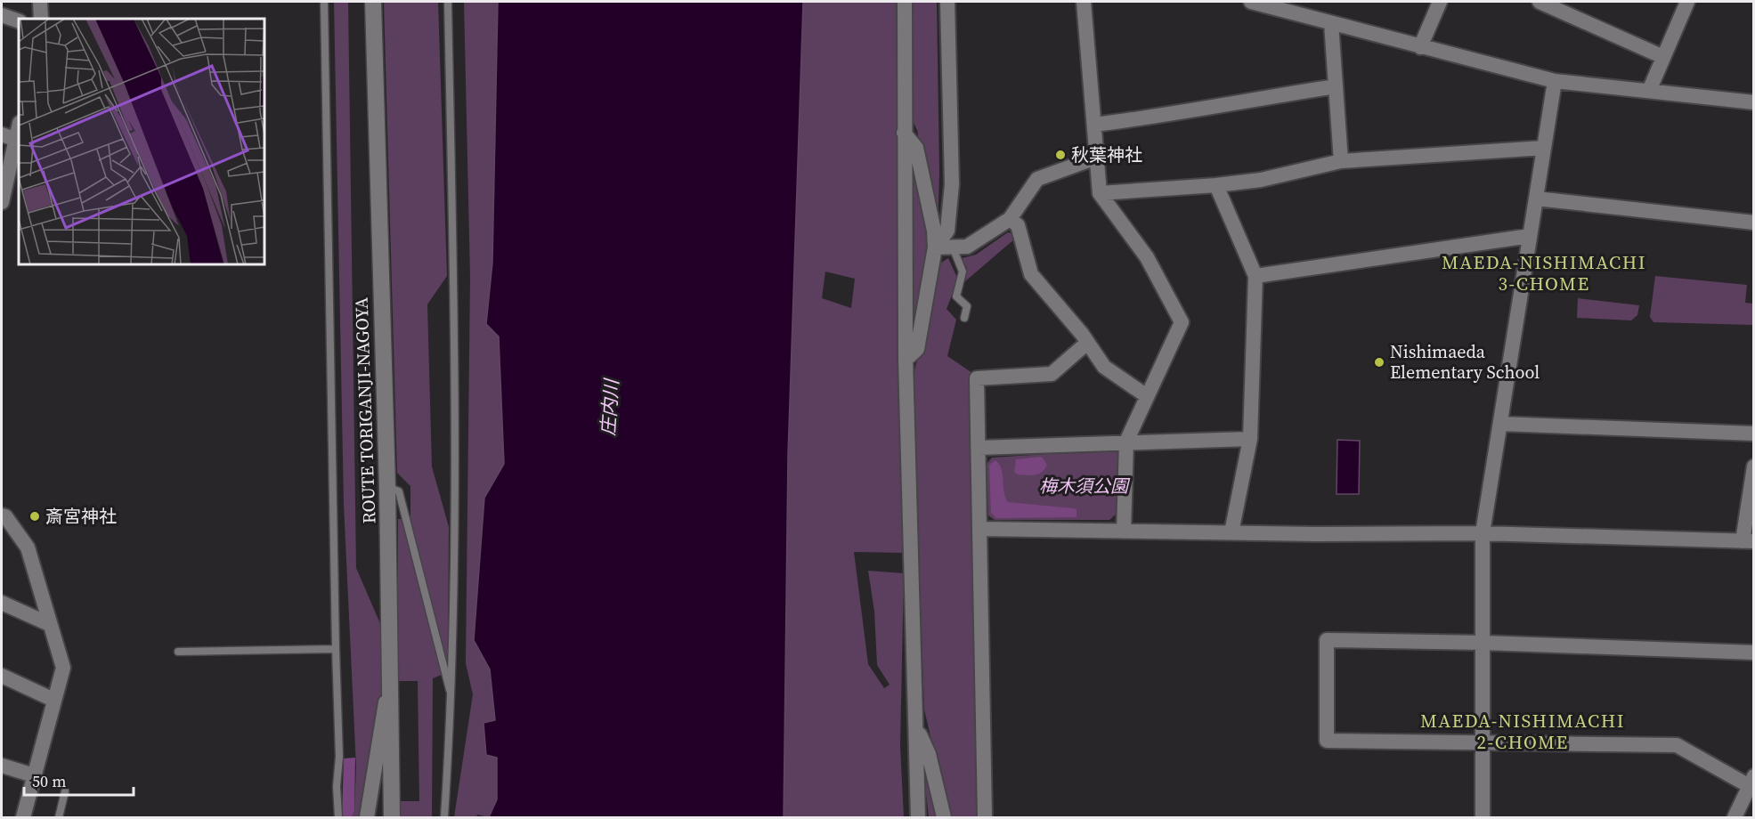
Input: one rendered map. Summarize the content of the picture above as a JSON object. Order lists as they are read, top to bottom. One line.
{"streets":{"main road":["ROUTE TORIGANJI-NAGOYA"]},"districts":["MAEDA-NISHIMACHI 3-CHOME","MAEDA-NISHIMACHI 2-CHOME"],"water":["庄内川"],"parks":["梅木須公園"],"places":["秋葉神社","Nishimaeda Elementary School","斎宮神社"],"scale_bar":"50 m"}
